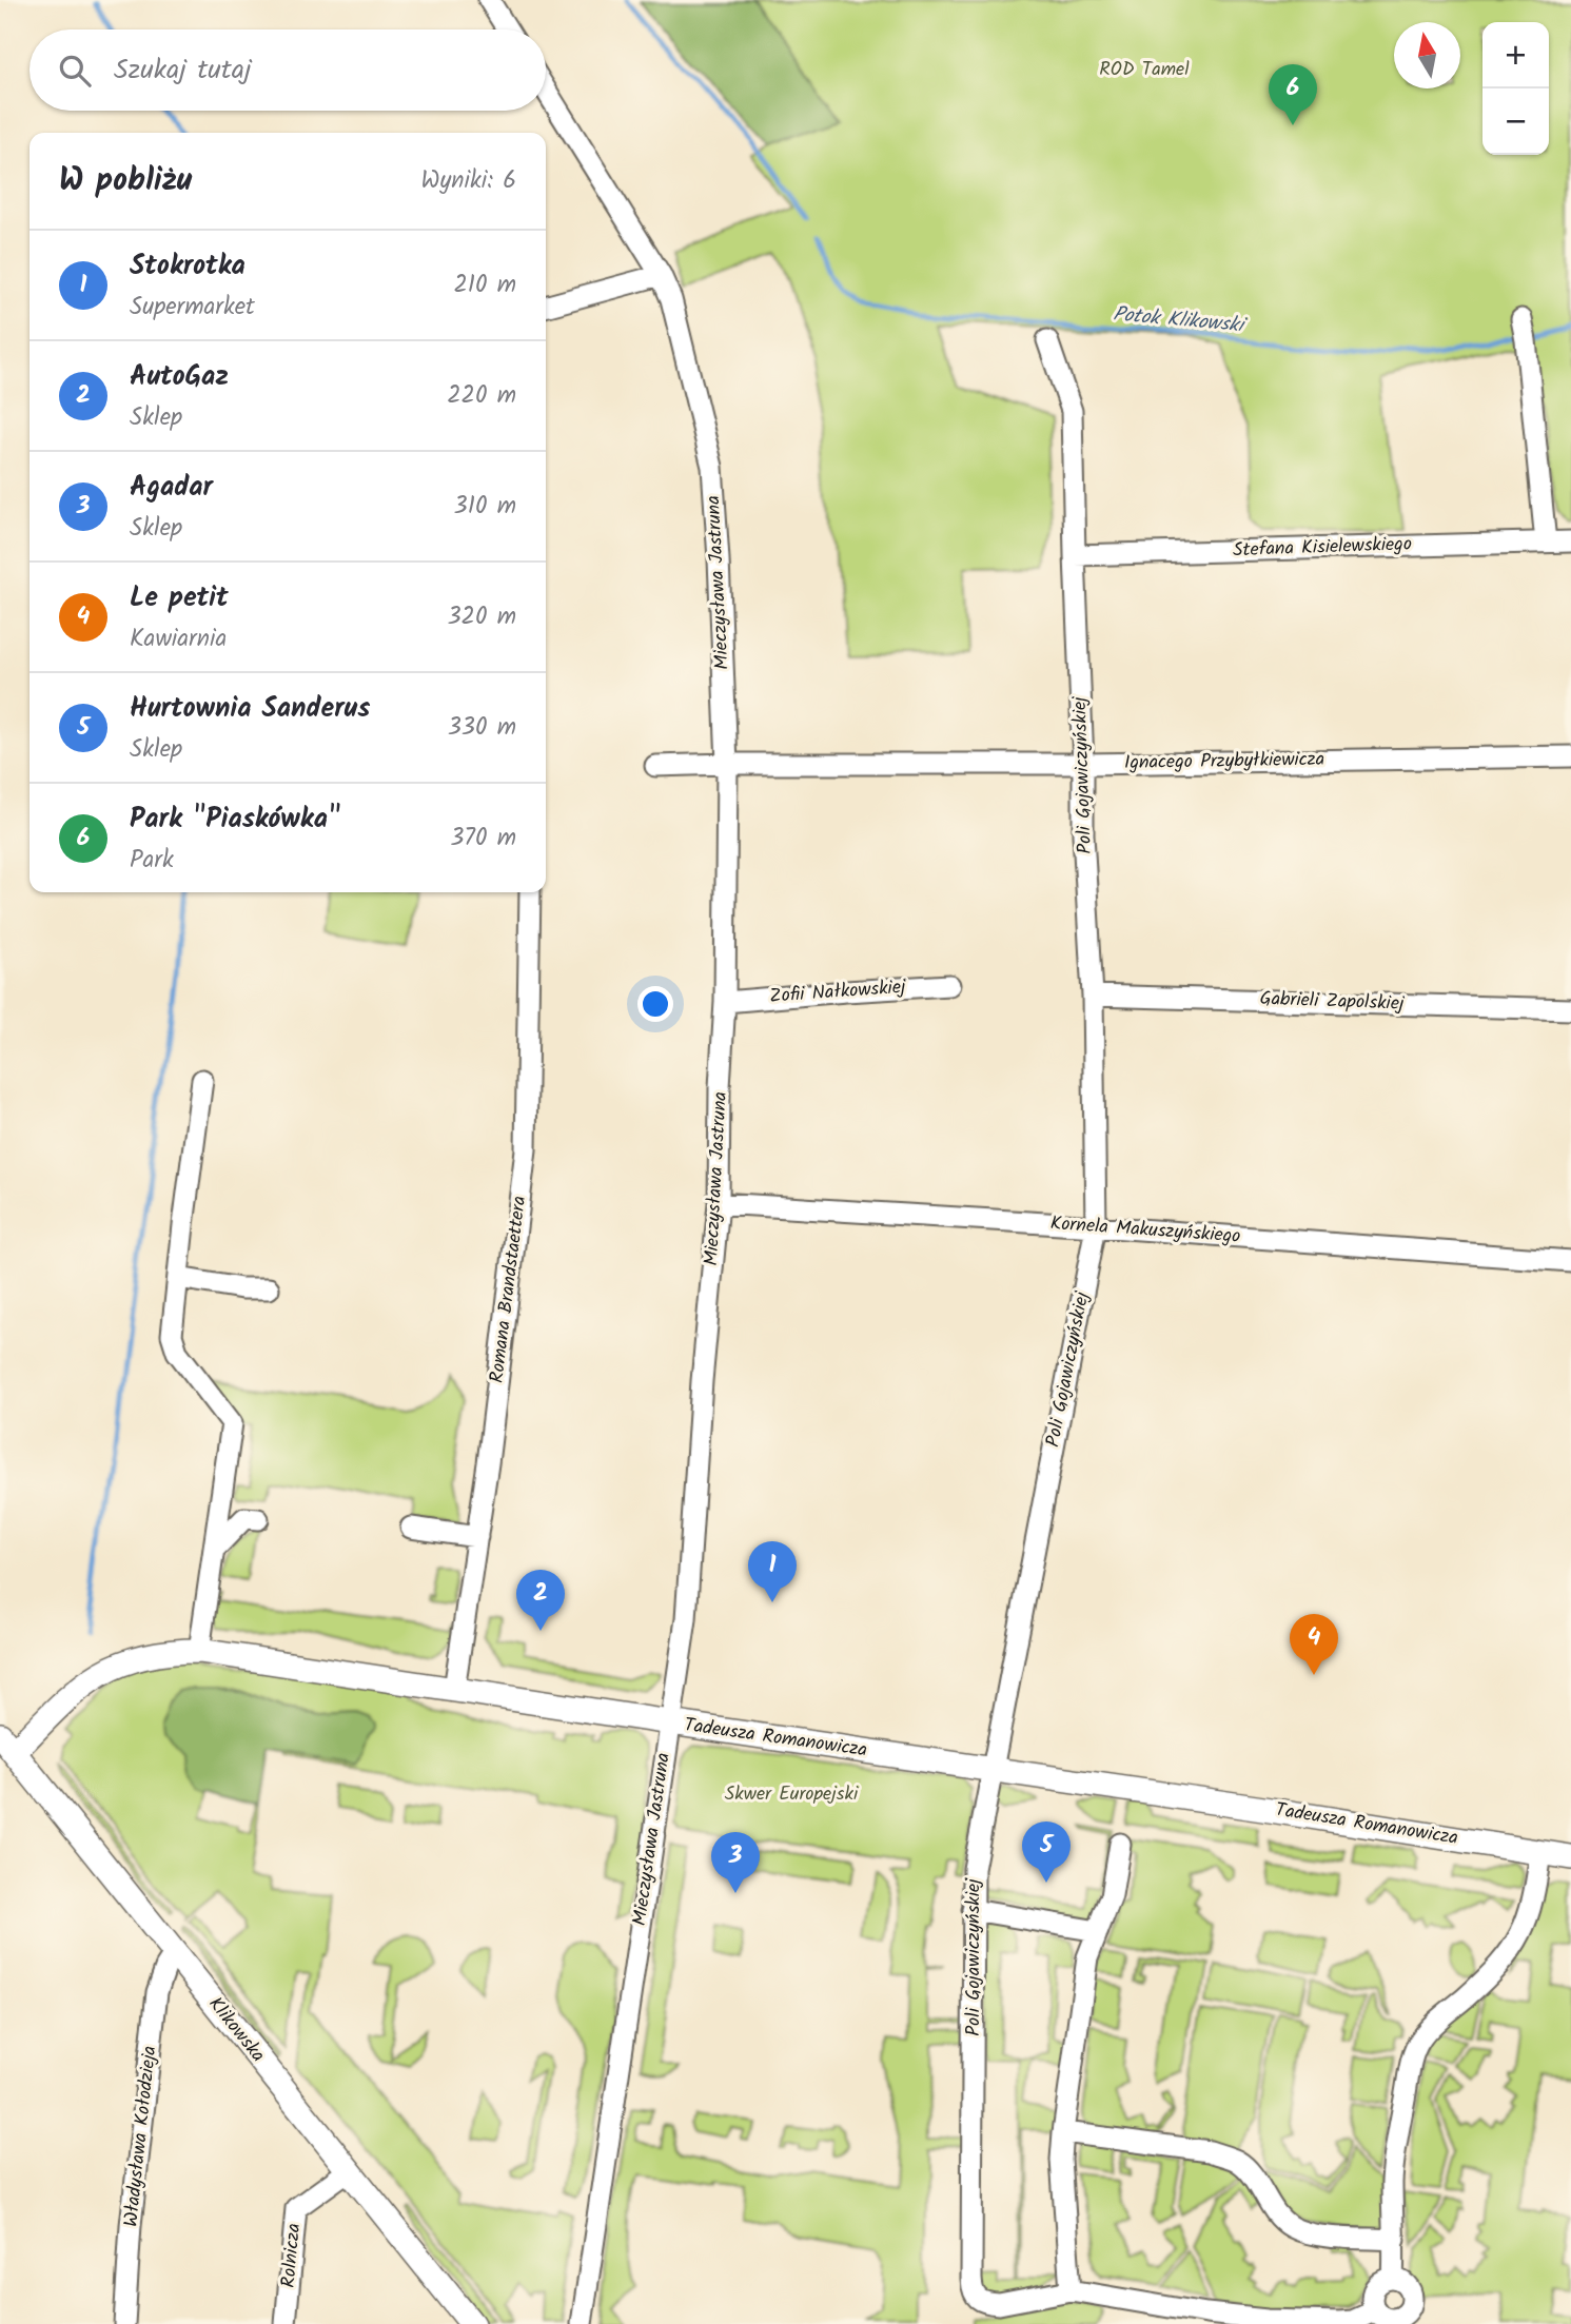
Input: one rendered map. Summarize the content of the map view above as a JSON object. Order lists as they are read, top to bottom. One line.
{"streets":{"street":["Stefana Kisielewskiego","Mieczysława Jastruna","Ignacego Przybyłkiewicza","Poli Gojawiczyńskiej","Zofii Nałkowskiej","Gabrieli Zapolskiej","Kornela Makuszyńskiego","Romana Brandstaettera","Tadeusza Romanowicza","Klikowska","Władysława Kołodzieja","Rolnicza"]},"crossings":[["Stefana Kisielewskiego","Poli Gojawiczyńskiej"],["Mieczysława Jastruna","Ignacego Przybyłkiewicza"],["Mieczysława Jastruna","Zofii Nałkowskiej"],["Mieczysława Jastruna","Kornela Makuszyńskiego"],["Mieczysława Jastruna","Tadeusza Romanowicza"],["Ignacego Przybyłkiewicza","Poli Gojawiczyńskiej"],["Poli Gojawiczyńskiej","Gabrieli Zapolskiej"],["Poli Gojawiczyńskiej","Kornela Makuszyńskiego"],["Poli Gojawiczyńskiej","Tadeusza Romanowicza"],["Romana Brandstaettera","Tadeusza Romanowicza"],["Tadeusza Romanowicza","Klikowska"],["Klikowska","Władysława Kołodzieja"],["Klikowska","Rolnicza"]],"water":["Potok Klikowski"],"parks":["ROD Tamel","Skwer Europejski"],"north":"top","page":{"map_buttons":["+","−"],"search":"Szukaj tutaj","pins":["6","1","2","4","5","3"],"heading":["W pobliżu","Wyniki: 6"],"list":[{"mark":"1","name":"Stokrotka","note":"Supermarket","value":"210 m"},{"mark":"2","name":"AutoGaz","note":"Sklep","value":"220 m"},{"mark":"3","name":"Agadar","note":"Sklep","value":"310 m"},{"mark":"4","name":"Le petit","note":"Kawiarnia","value":"320 m"},{"mark":"5","name":"Hurtownia Sanderus","note":"Sklep","value":"330 m"},{"mark":"6","name":"Park \"Piaskówka\"","note":"Park","value":"370 m"}]}}
